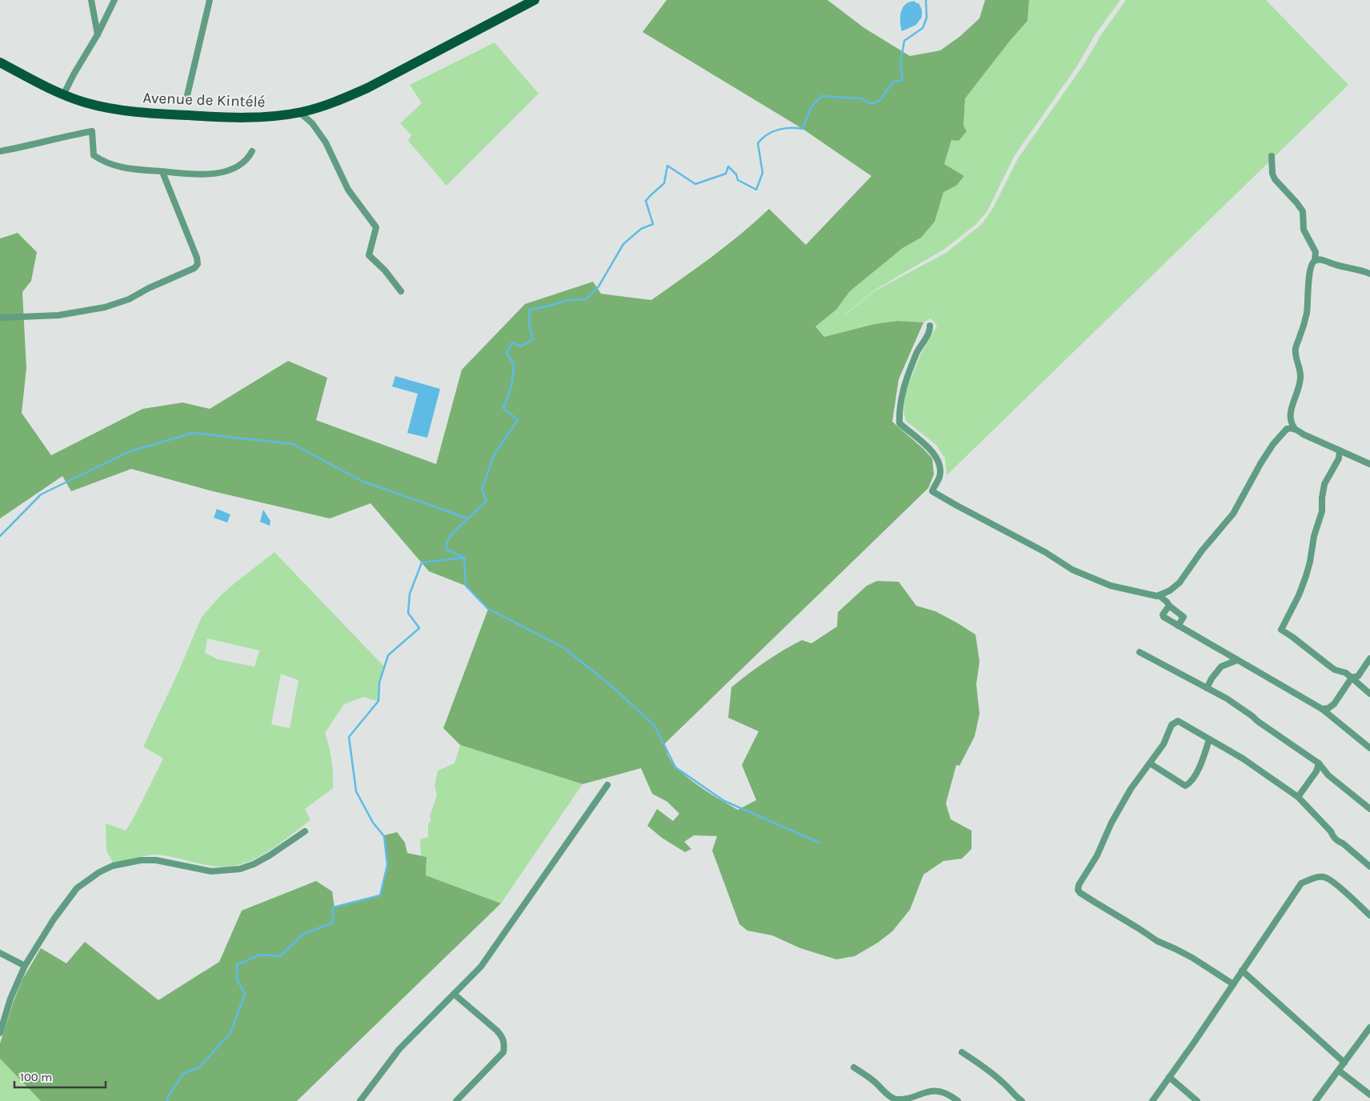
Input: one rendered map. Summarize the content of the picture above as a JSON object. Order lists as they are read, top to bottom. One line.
{"streets":{"main road":["Avenue de Kintélé"]},"scale_bar":"100 m"}
